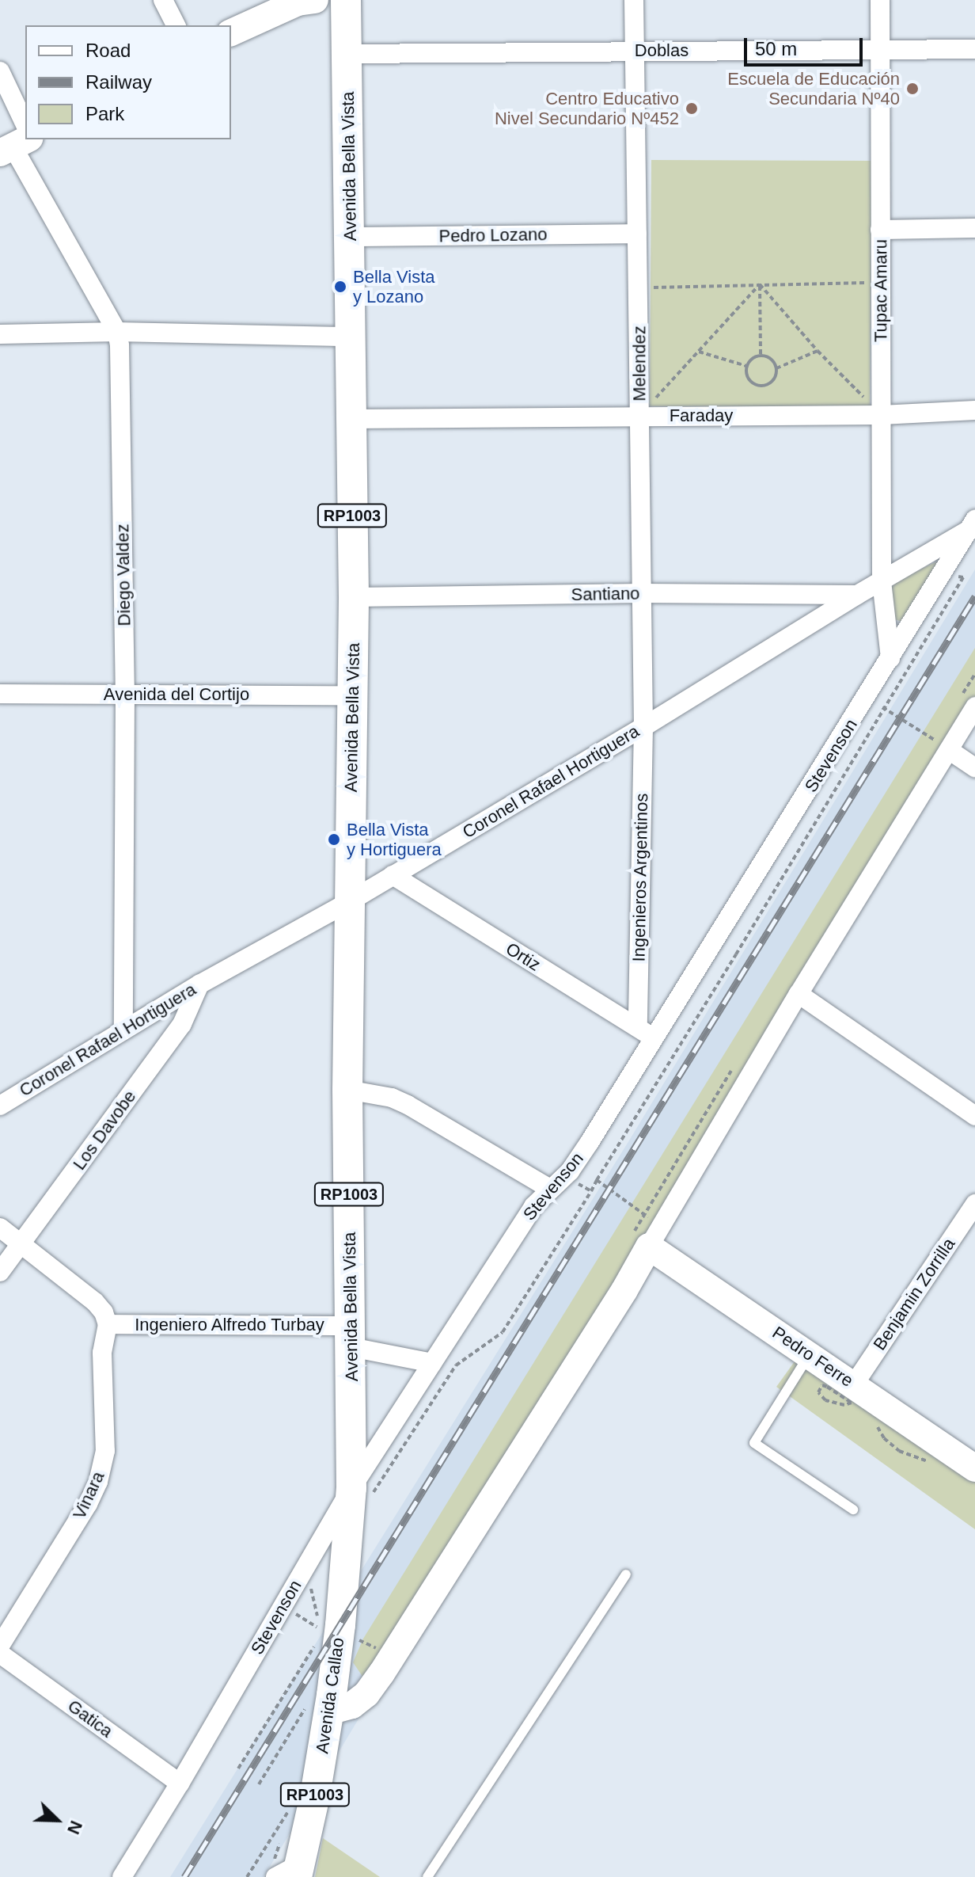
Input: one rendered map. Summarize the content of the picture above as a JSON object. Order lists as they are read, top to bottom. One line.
{"streets":{"main road":["Avenida Bella Vista","RP1003","Avenida Callao"],"street":["Doblas","Pedro Lozano","Tupac Amaru","Melendez","Faraday","Diego Valdez","Santiano","Avenida del Cortijo","Stevenson","Coronel Rafael Hortiguera","Ingenieros Argentinos","Ortiz","Los Davobe","Benjamin Zorrilla","Ingeniero Alfredo Turbay","Pedro Ferre","Vinara","Gatica"]},"crossings":[["Doblas","Avenida Bella Vista"],["Doblas","Tupac Amaru"],["Doblas","Melendez"],["Avenida Bella Vista","Pedro Lozano"],["Avenida Bella Vista","Faraday"],["Avenida Bella Vista","Santiano"],["Avenida Bella Vista","Avenida del Cortijo"],["Avenida Bella Vista","Stevenson"],["Avenida Bella Vista","Coronel Rafael Hortiguera"],["Avenida Bella Vista","Ingeniero Alfredo Turbay"],["Avenida Bella Vista","Avenida Callao"],["Pedro Lozano","Melendez"],["Tupac Amaru","Faraday"],["Tupac Amaru","Stevenson"],["Tupac Amaru","Coronel Rafael Hortiguera"],["Melendez","Faraday"],["Melendez","Santiano"],["Melendez","Coronel Rafael Hortiguera"],["Melendez","Ingenieros Argentinos"],["Diego Valdez","Avenida del Cortijo"],["Diego Valdez","Coronel Rafael Hortiguera"],["Santiano","Coronel Rafael Hortiguera"],["Stevenson","Coronel Rafael Hortiguera"],["Stevenson","Ingenieros Argentinos"],["Stevenson","Ortiz"],["Stevenson","Ingeniero Alfredo Turbay"],["Stevenson","Gatica"],["Coronel Rafael Hortiguera","Ingenieros Argentinos"],["Coronel Rafael Hortiguera","Ortiz"],["Coronel Rafael Hortiguera","Los Davobe"],["Ingenieros Argentinos","Ortiz"],["Benjamin Zorrilla","Pedro Ferre"],["Ingeniero Alfredo Turbay","Vinara"]],"places":["Escuela de Educación Secundaria Nº40","Centro Educativo Nivel Secundario Nº452","Bella Vista y Lozano","Bella Vista y Hortiguera"],"legend":["Road","Railway","Park"],"scale_bar":"50 m","north":"bottom right"}
